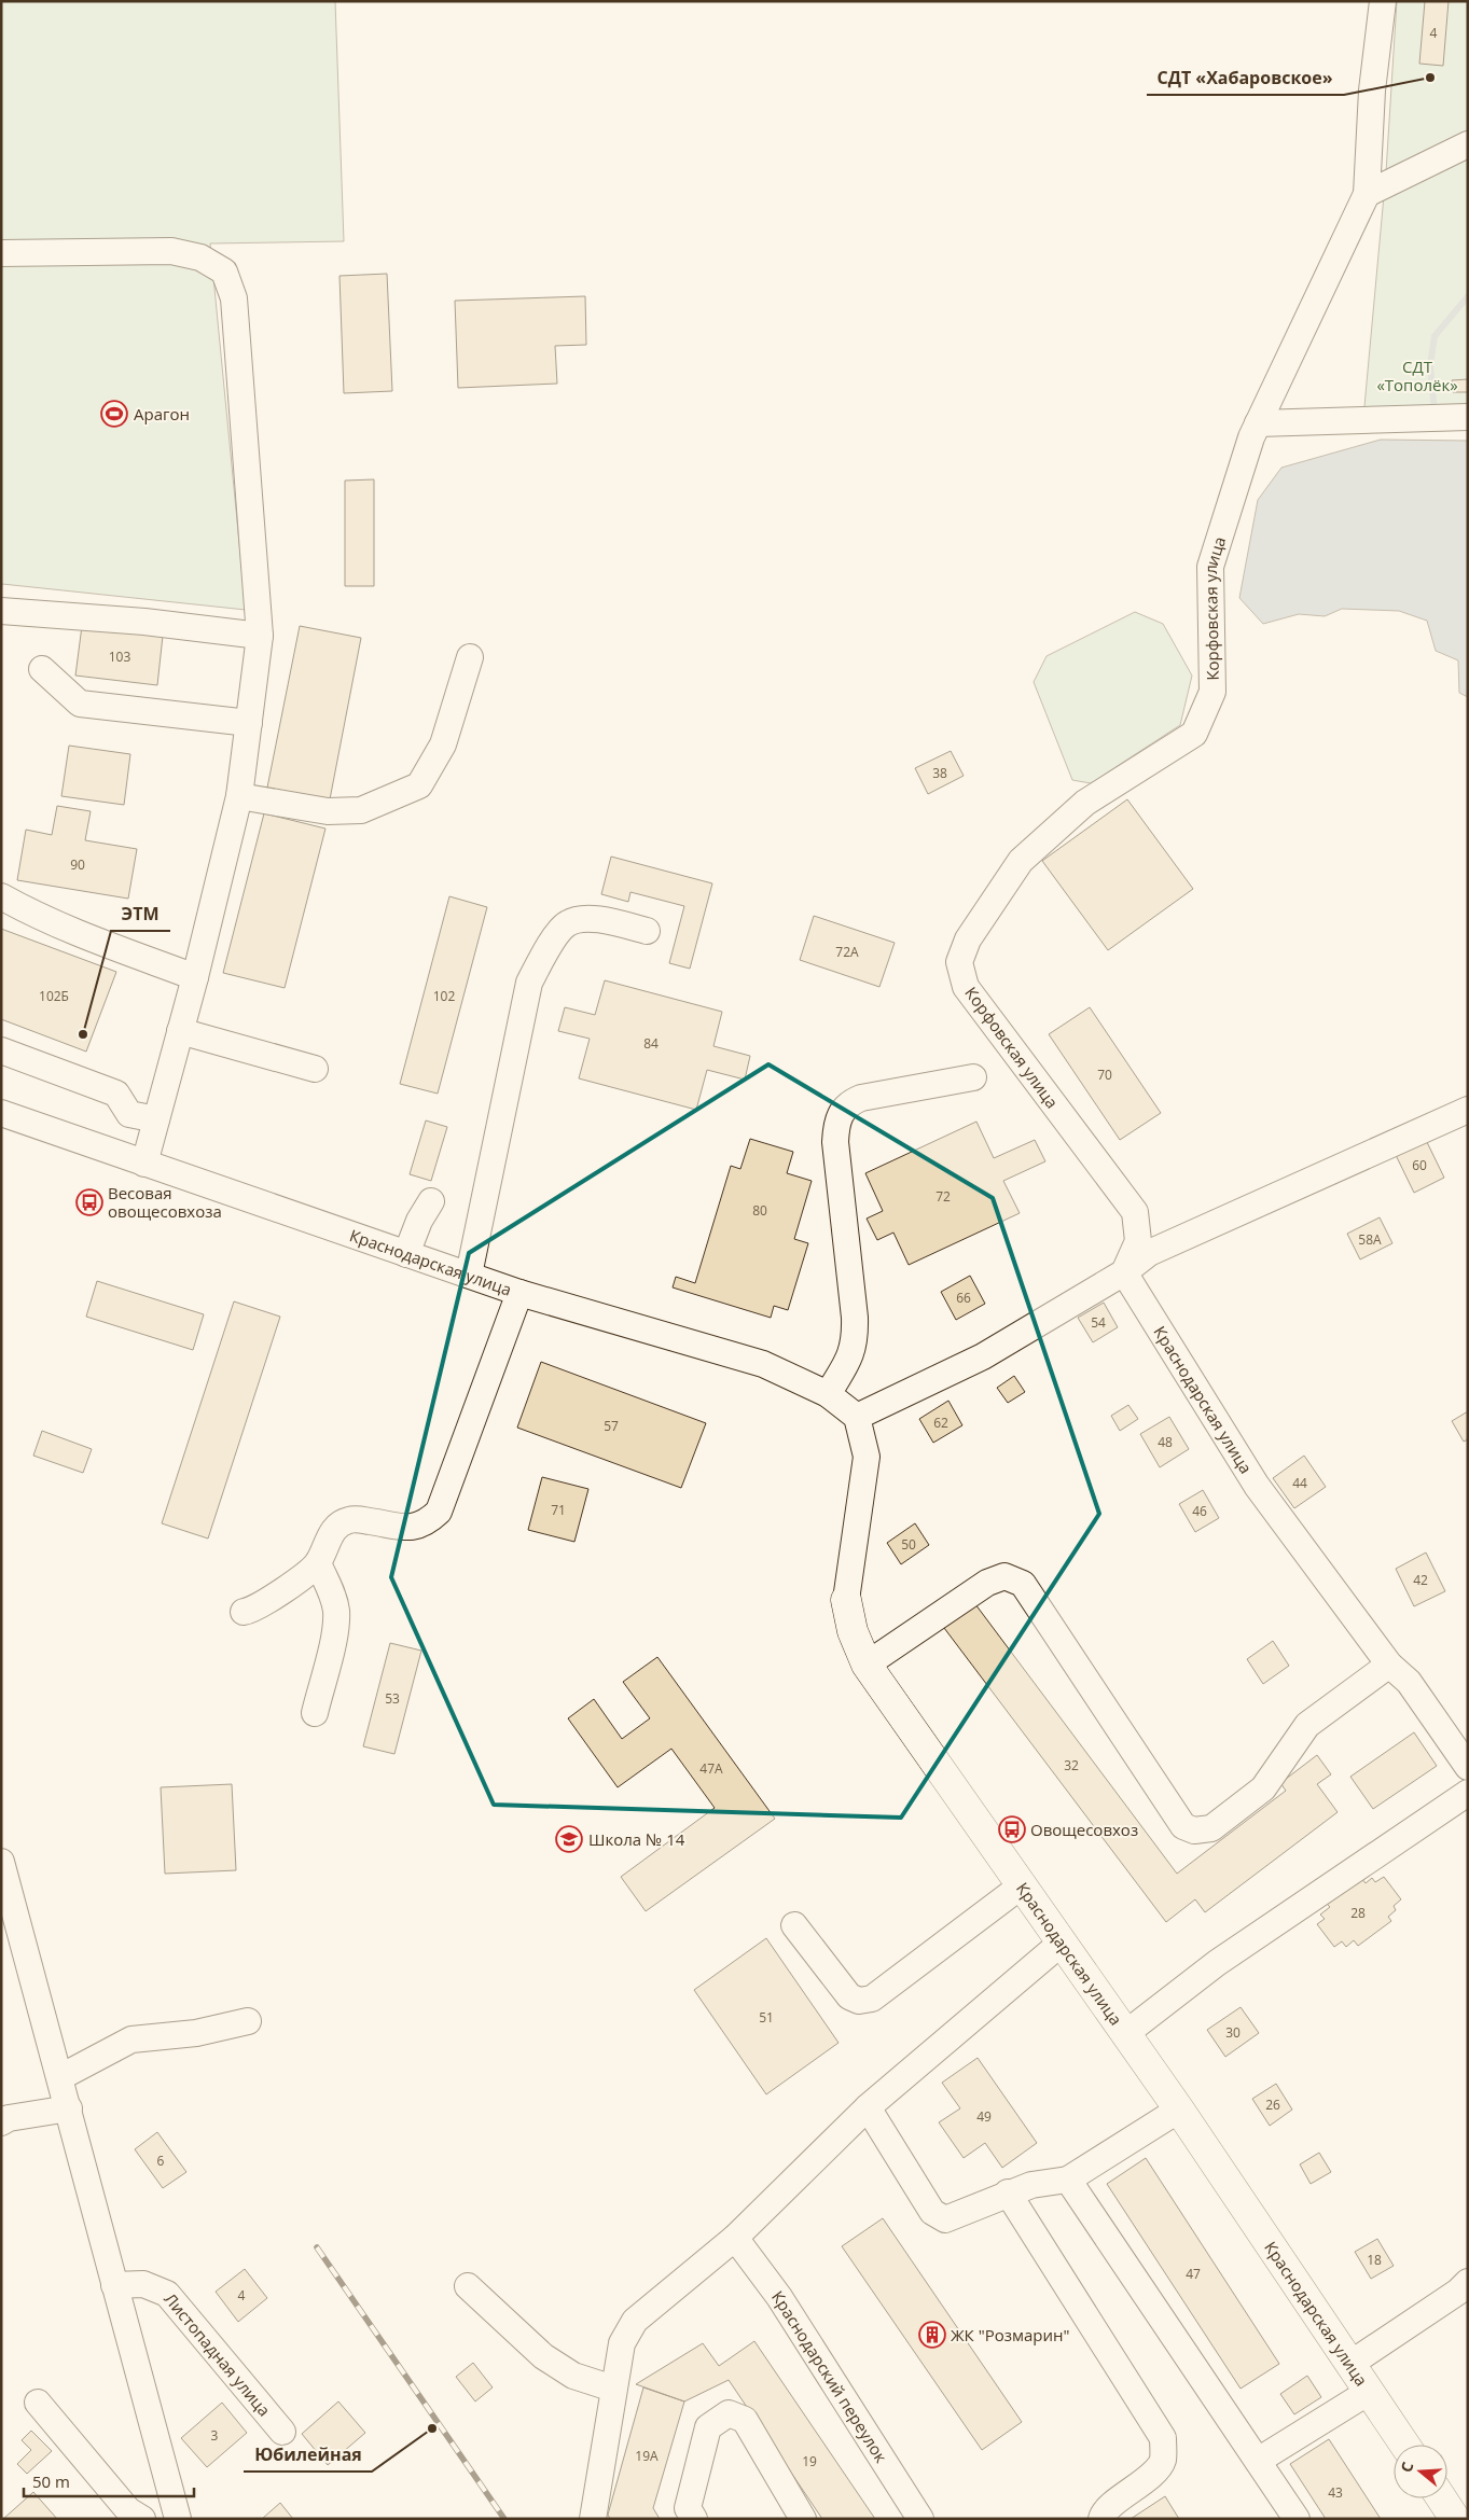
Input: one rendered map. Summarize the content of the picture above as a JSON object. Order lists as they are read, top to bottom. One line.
{"streets":{"main road":["Краснодарская улица"],"street":["Корфовская улица","Листопадная улица","Краснодарский переулок"]},"crossings":[["Корфовская улица","Краснодарская улица"]],"parks":["СДТ «Тополёк»"],"places":{"other":["СДТ «Хабаровское»","ЭТМ","Юбилейная"],"sports":["Арагон"],"bus stop":["Весовая овощесовхоза","Овощесовхоз"],"school or university":["Школа № 14"],"building":["ЖК \"Розмарин\""]},"house_numbers":["4","103","38","90","72А","102Б","102","84","70","60","72","80","58А","66","54","62","57","48","44","71","46","50","42","53","32","47А","28","51","30","26","49","6","18","47","4","3","19А","19","43"],"scale_bar":"50 m","north":"left"}
